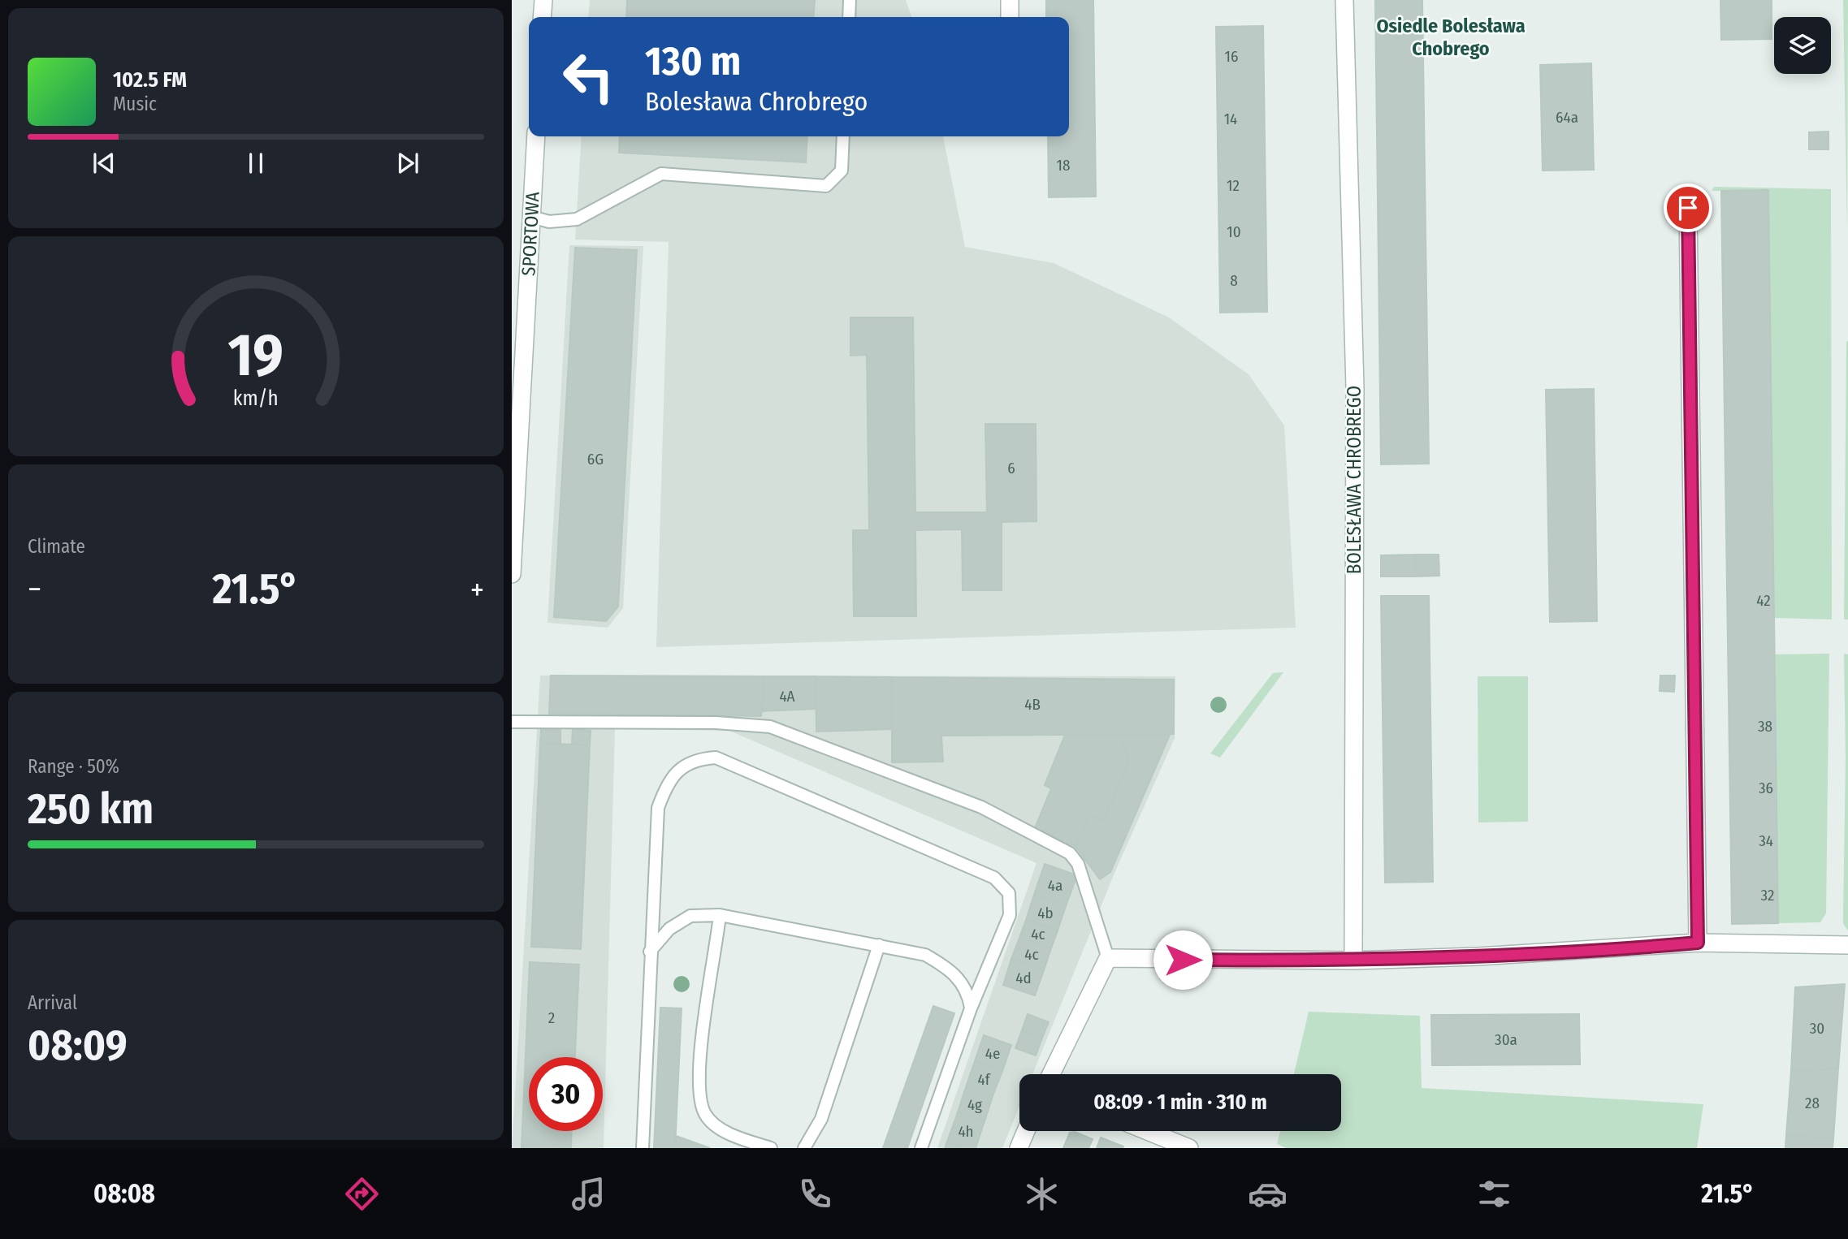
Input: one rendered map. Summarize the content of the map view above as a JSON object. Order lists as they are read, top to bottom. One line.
{"streets":{"street":["SPORTOWA","BOLESŁAWA CHROBREGO"]},"districts":["Osiedle Bolesława Chobrego"],"house_numbers":["16","64a","14","18","12","10","8","6G","6","42","4A","4B","38","36","34","4a","32","4b","4c","4c","4d","2","30","30a","4e","4f","28","4g","4h"],"page":{"turn":["130 m","Bolesława Chrobrego"],"song":["102.5 FM","Music"],"tile":["Climate",["Range · 50%","250 km"],["Arrival","08:09"]],"heat":["−","21.5°","+"],"limit":"30","trip":"08:09 · 1 min · 310 m","tabs":["08:08","21.5°"],"gauge":["19","km/h"]}}
